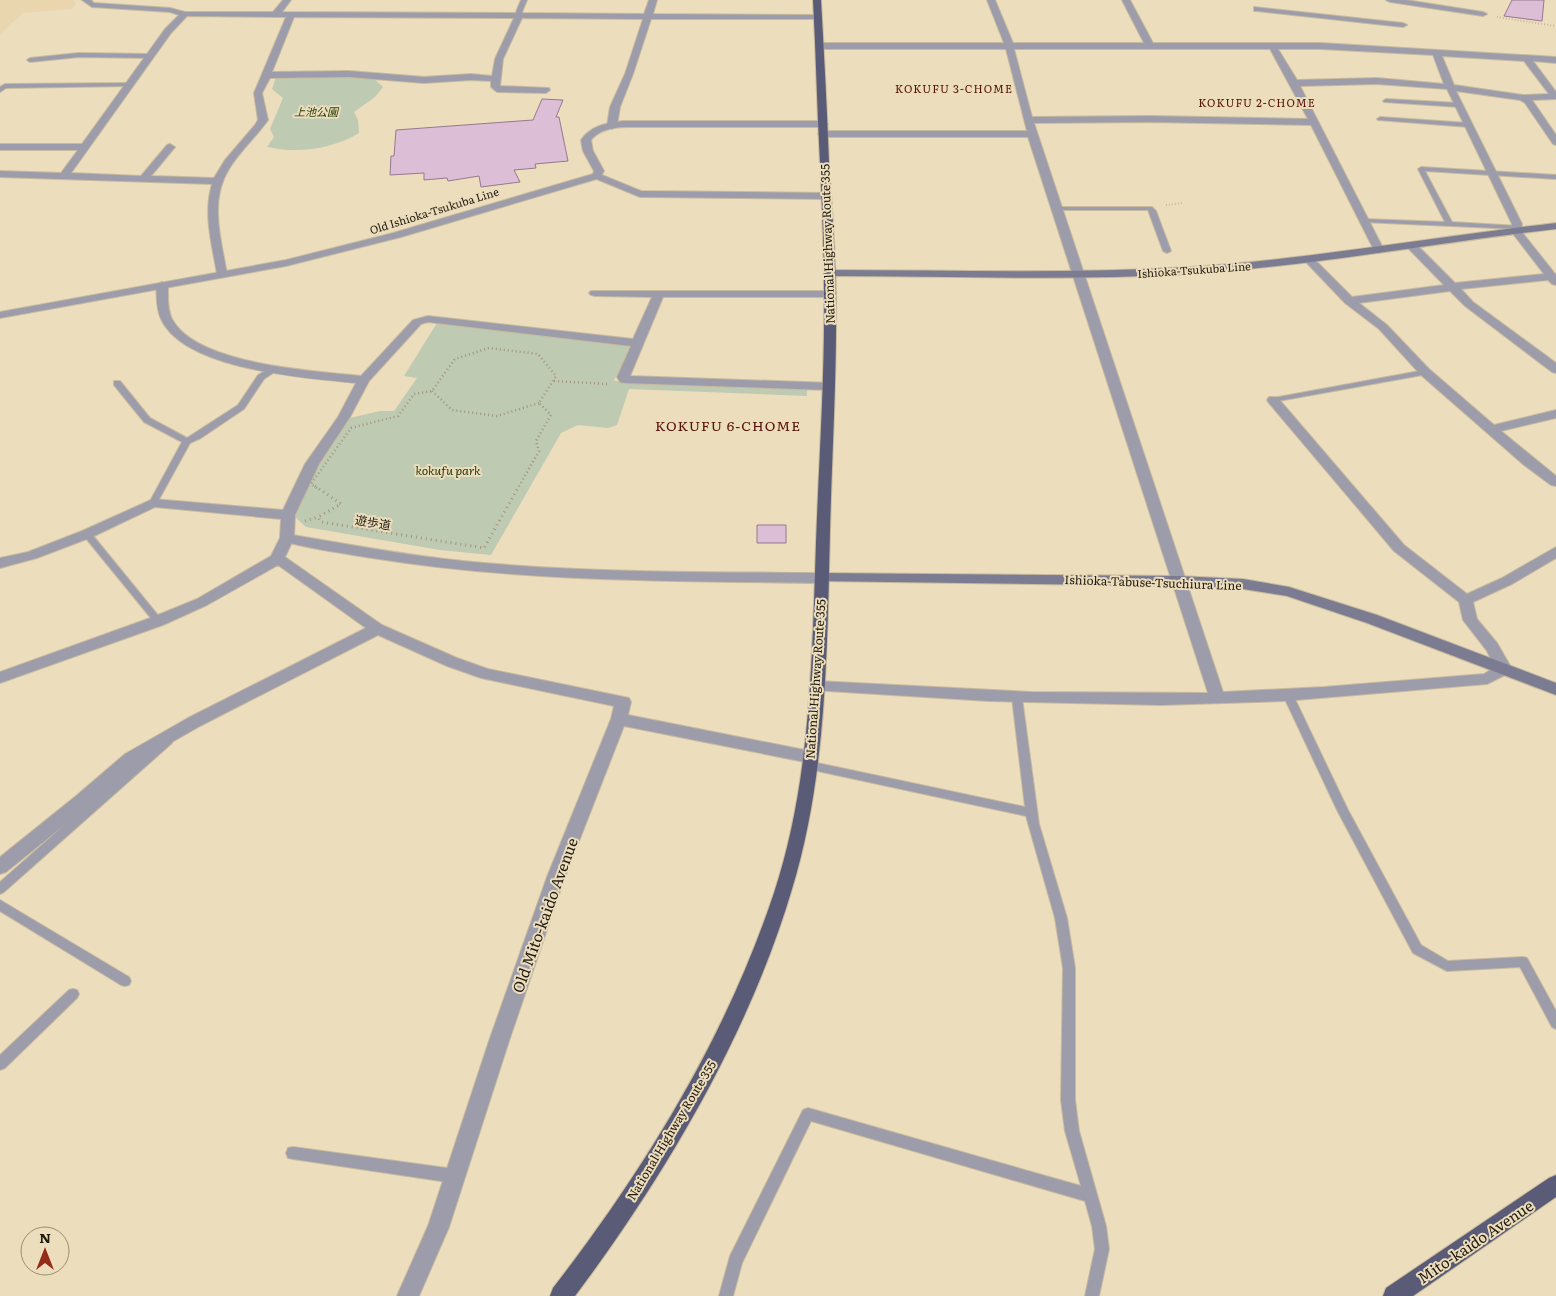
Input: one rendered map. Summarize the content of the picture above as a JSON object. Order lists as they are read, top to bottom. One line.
{"streets":{"highway":["National Highway Route 355","Mito-kaido Avenue"],"main road":["Ishioka-Tsukuba Line","Ishioka-Tabuse-Tsuchiura Line"],"street":["Old Ishioka-Tsukuba Line","Old Mito-kaido Avenue"],"path":["遊歩道"]},"crossings":[["National Highway Route 355","Ishioka-Tsukuba Line"],["National Highway Route 355","Ishioka-Tabuse-Tsuchiura Line"]],"districts":["KOKUFU 3-CHOME","KOKUFU 2-CHOME","KOKUFU 6-CHOME"],"parks":["上池公園","kokufu park"],"north":"top"}
